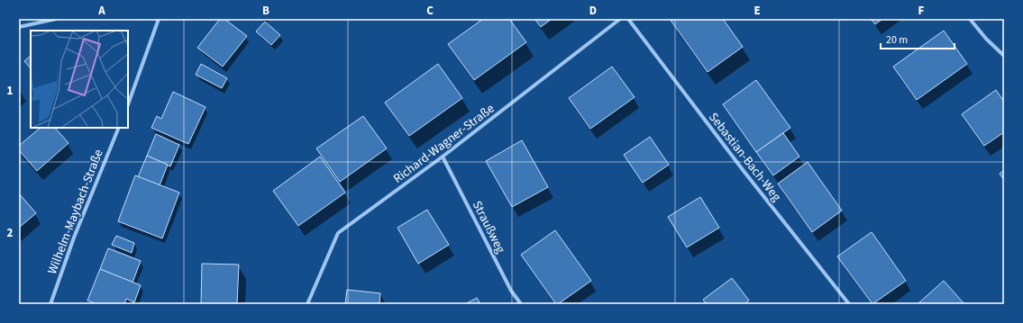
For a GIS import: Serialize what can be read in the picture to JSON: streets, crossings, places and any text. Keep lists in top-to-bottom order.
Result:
{
  "streets": {
    "street": [
      "Richard-Wagner-Straße",
      "Sebastian-Bach-Weg",
      "Wilhelm-Maybach-Straße",
      "Straußweg"
    ]
  },
  "crossings": [
    ["Richard-Wagner-Straße", "Straußweg"]
  ],
  "scale_bar": "20 m",
  "grid": {
    "columns": [
      "A",
      "B",
      "C",
      "D",
      "E",
      "F"
    ],
    "rows": ["1", "2"]
  }
}
